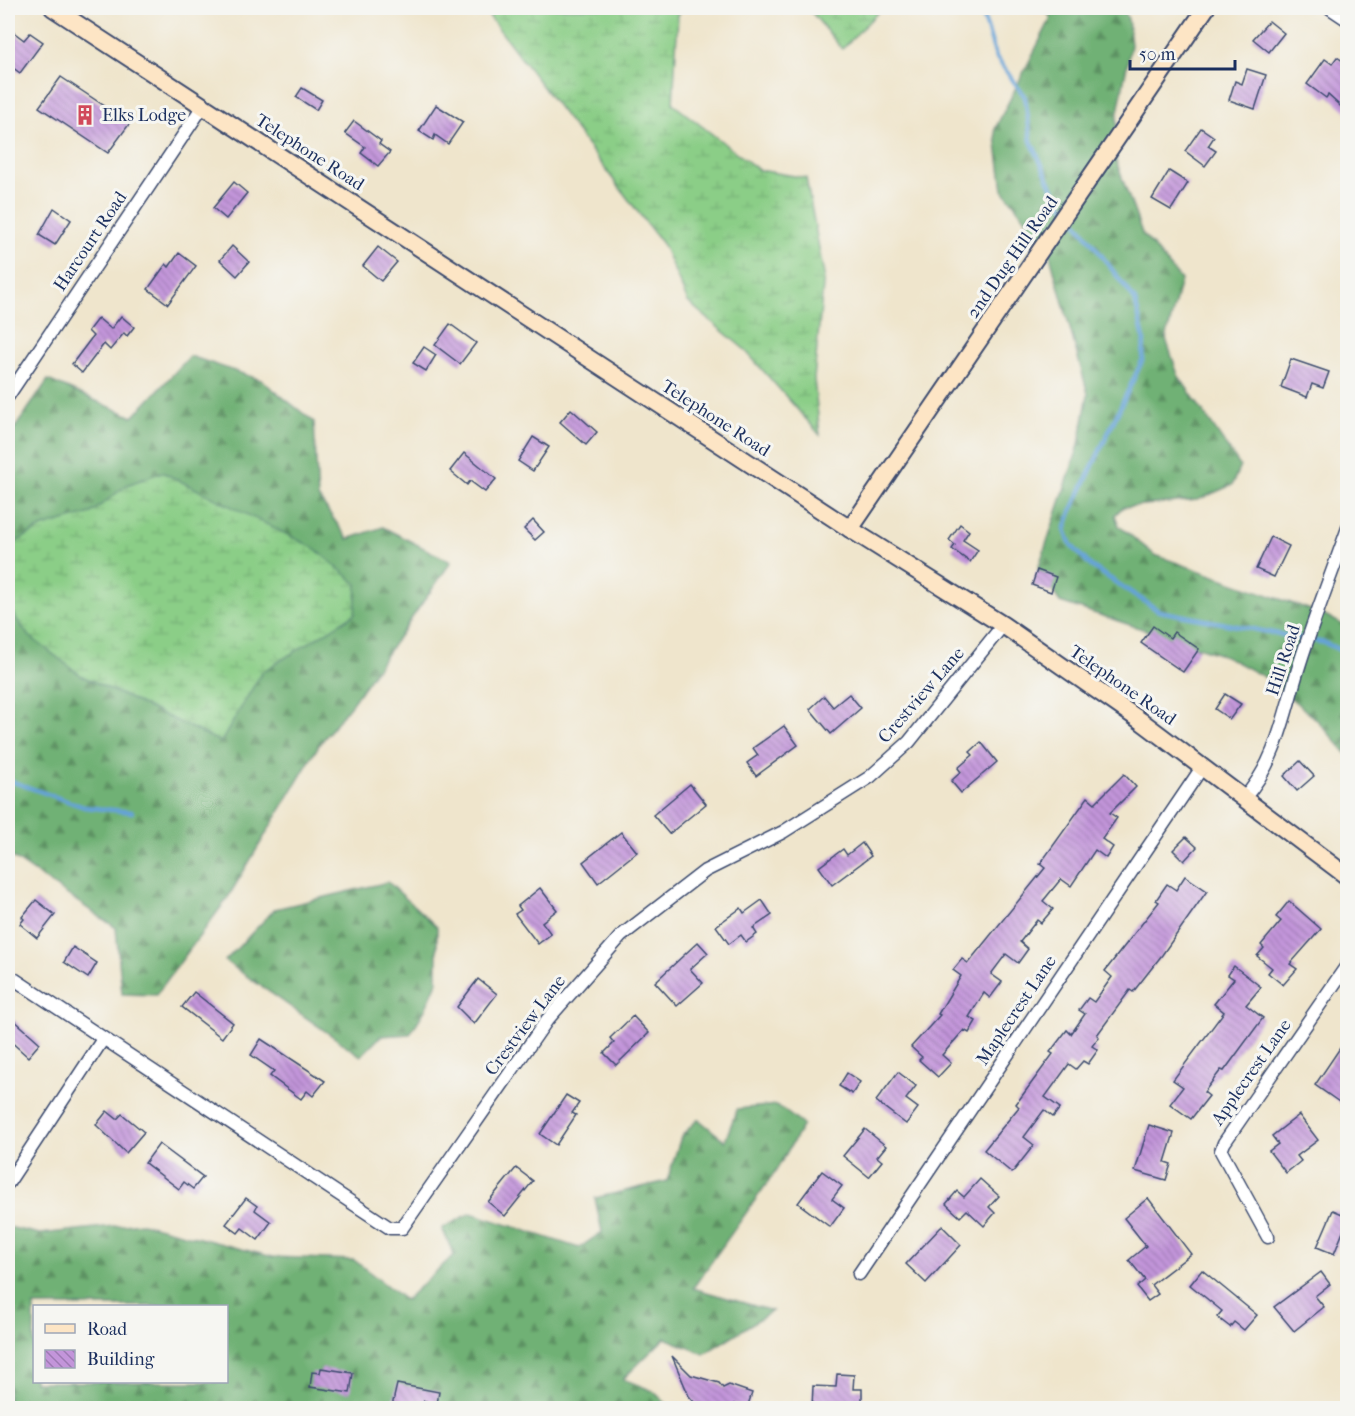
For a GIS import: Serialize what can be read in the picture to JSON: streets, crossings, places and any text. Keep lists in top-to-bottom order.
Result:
{
  "streets": {
    "street": [
      "Telephone Road",
      "Harcourt Road",
      "2nd Dug Hill Road",
      "Hill Road",
      "Crestview Lane",
      "Maplecrest Lane",
      "Applecrest Lane"
    ]
  },
  "crossings": [
    ["Telephone Road", "Harcourt Road"],
    ["Telephone Road", "2nd Dug Hill Road"],
    ["Telephone Road", "Hill Road"],
    ["Telephone Road", "Crestview Lane"],
    ["Telephone Road", "Maplecrest Lane"]
  ],
  "places": {
    "building": ["Elks Lodge"]
  },
  "legend": ["Road", "Building"],
  "scale_bar": "50 m"
}
